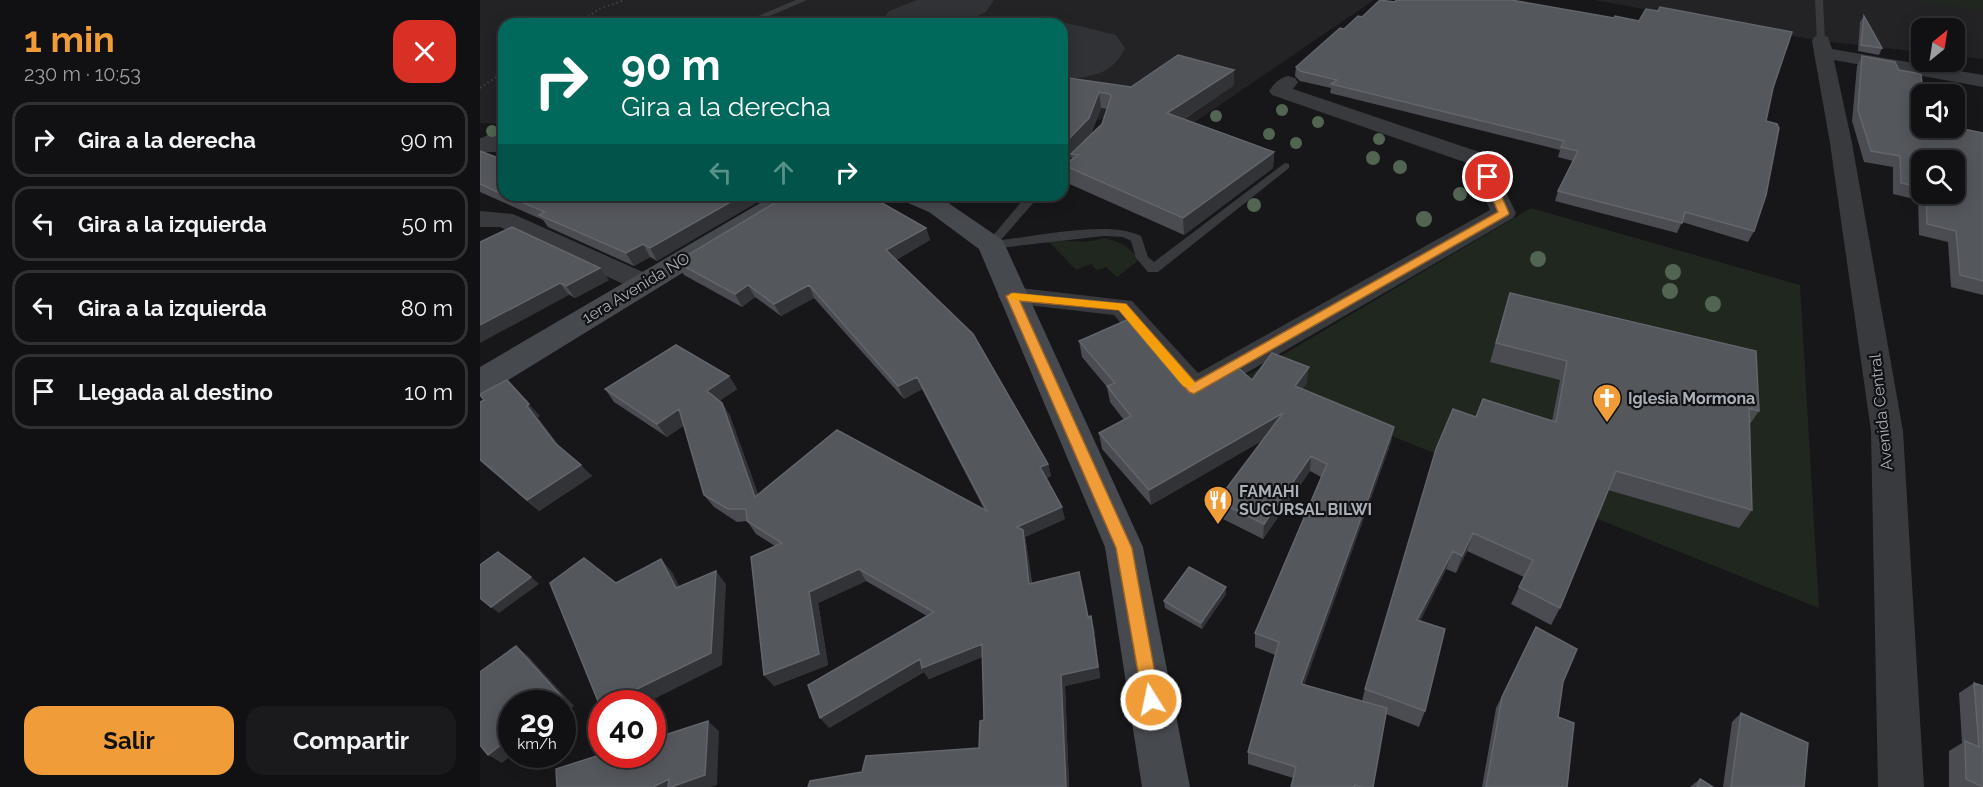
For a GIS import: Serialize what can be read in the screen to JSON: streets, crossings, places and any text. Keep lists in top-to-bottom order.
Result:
{
  "streets": {
    "street": ["1era Avenida NO", "Avenida Central"]
  },
  "places": {
    "church": ["Iglesia Mormona"],
    "restaurant": ["FAMAHI SUCURSAL BILWI"]
  },
  "north": "top right",
  "page": {
    "heading": ["1 min", "230 m · 10:53"],
    "turn": ["90 m", "Gira a la derecha"],
    "list": [
      {
        "name": "Gira a la derecha",
        "value": "90 m"
      },
      {
        "name": "Gira a la izquierda",
        "value": "50 m"
      },
      {
        "name": "Gira a la izquierda",
        "value": "80 m"
      },
      {
        "name": "Llegada al destino",
        "value": "10 m"
      }
    ],
    "speed": "29 km/h",
    "limit": "40",
    "buttons": ["Salir", "Compartir"]
  }
}
